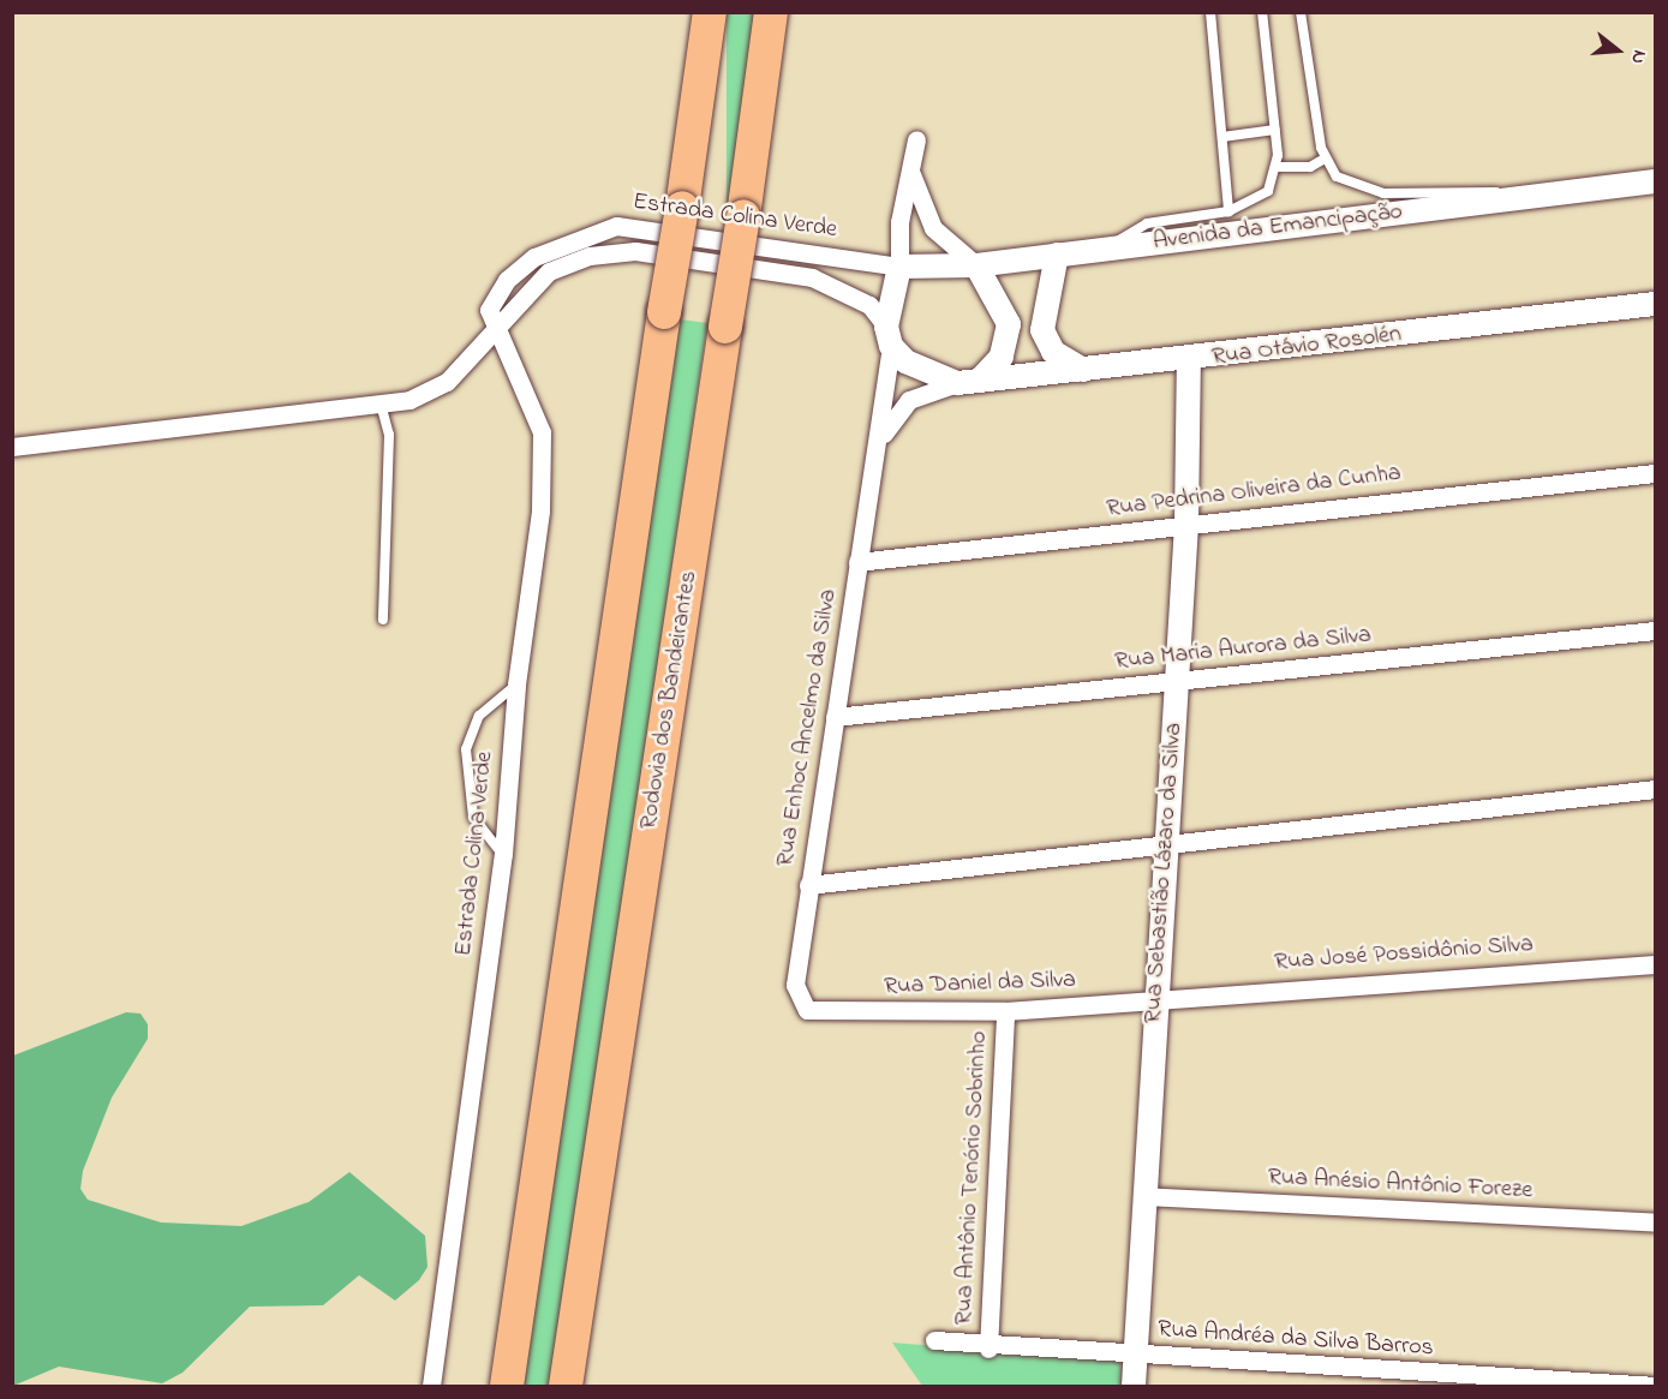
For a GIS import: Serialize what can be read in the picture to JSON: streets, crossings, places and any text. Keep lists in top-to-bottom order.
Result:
{
  "streets": {
    "highway": ["Rodovia dos Bandeirantes"],
    "street": [
      "Estrada Colina Verde",
      "Avenida da Emancipação",
      "Rua Otávio Rosolén",
      "Rua Pedrina Oliveira da Cunha",
      "Rua Maria Aurora da Silva",
      "Rua Enhoc Ancelmo da Silva",
      "Rua Sebastião Lázaro da Silva",
      "Rua José Possidônio Silva",
      "Rua Daniel da Silva",
      "Rua Antônio Tenório Sobrinho",
      "Rua Anésio Antônio Foreze",
      "Rua Andréa da Silva Barros"
    ]
  },
  "crossings": [
    ["Estrada Colina Verde", "Avenida da Emancipação"],
    ["Estrada Colina Verde", "Rua Otávio Rosolén"],
    ["Estrada Colina Verde", "Rua Enhoc Ancelmo da Silva"],
    ["Avenida da Emancipação", "Rua Otávio Rosolén"],
    ["Avenida da Emancipação", "Rua Enhoc Ancelmo da Silva"],
    ["Rua Otávio Rosolén", "Rua Enhoc Ancelmo da Silva"],
    ["Rua Otávio Rosolén", "Rua Sebastião Lázaro da Silva"],
    ["Rua Pedrina Oliveira da Cunha", "Rua Enhoc Ancelmo da Silva"],
    ["Rua Pedrina Oliveira da Cunha", "Rua Sebastião Lázaro da Silva"],
    ["Rua Maria Aurora da Silva", "Rua Enhoc Ancelmo da Silva"],
    ["Rua Maria Aurora da Silva", "Rua Sebastião Lázaro da Silva"],
    ["Rua Enhoc Ancelmo da Silva", "Rua Daniel da Silva"],
    ["Rua Sebastião Lázaro da Silva", "Rua José Possidônio Silva"],
    ["Rua Sebastião Lázaro da Silva", "Rua Daniel da Silva"],
    ["Rua Sebastião Lázaro da Silva", "Rua Anésio Antônio Foreze"],
    ["Rua Sebastião Lázaro da Silva", "Rua Andréa da Silva Barros"],
    ["Rua José Possidônio Silva", "Rua Daniel da Silva"],
    ["Rua Daniel da Silva", "Rua Antônio Tenório Sobrinho"],
    ["Rua Antônio Tenório Sobrinho", "Rua Andréa da Silva Barros"]
  ],
  "north": "right"
}
